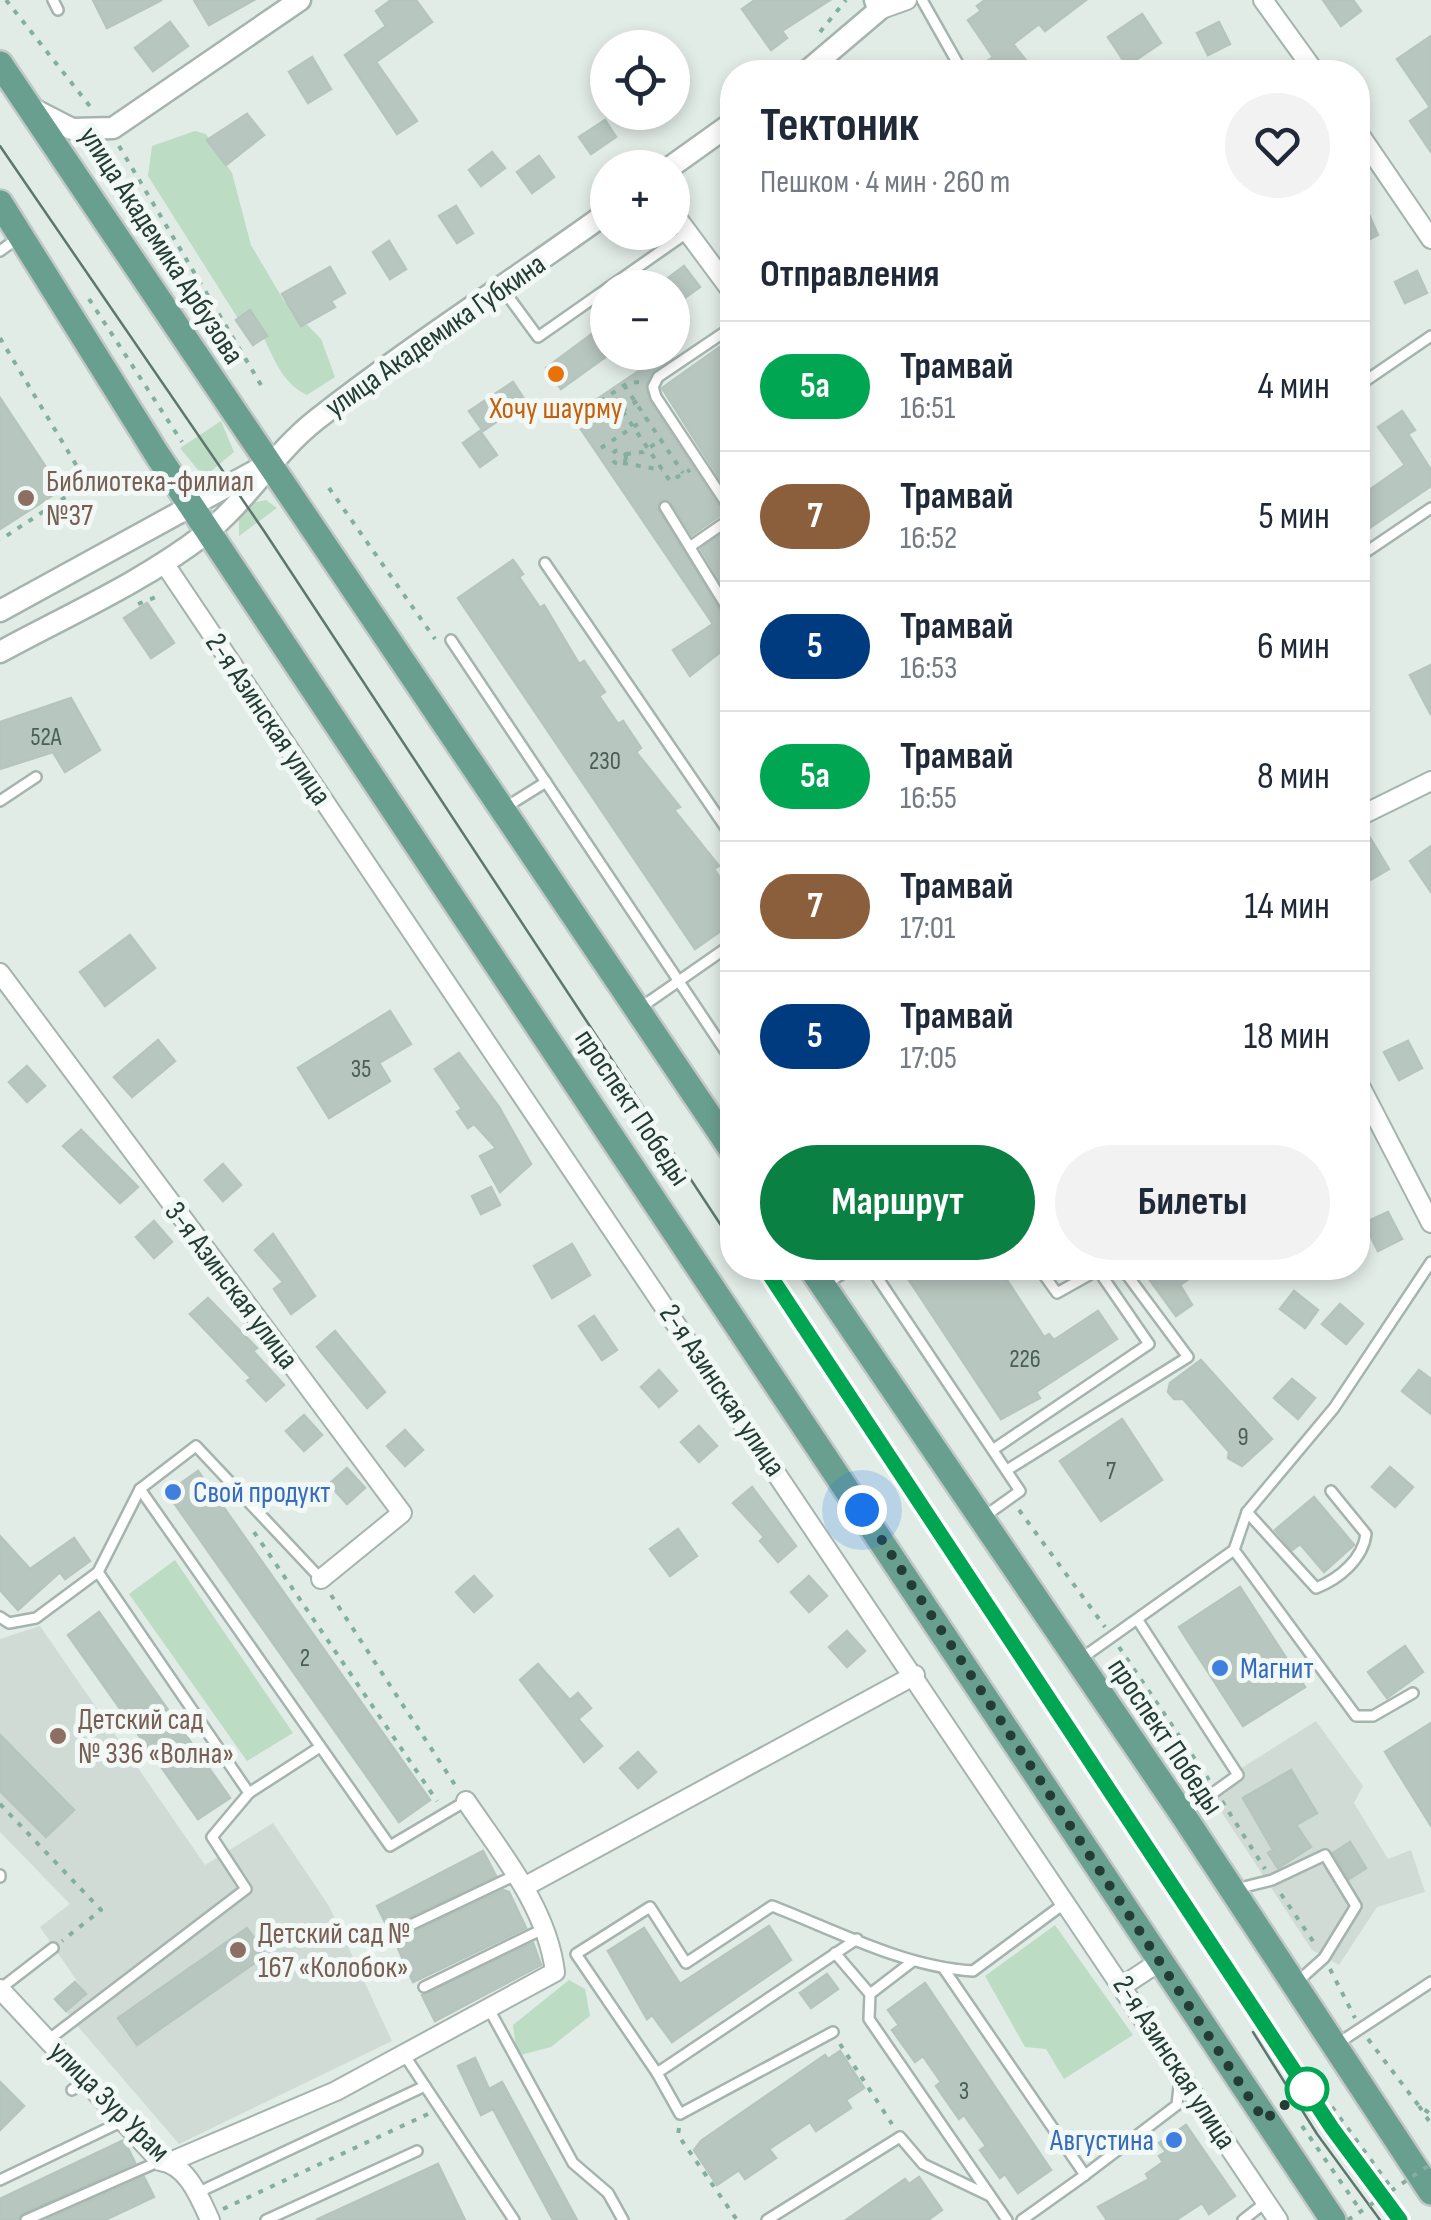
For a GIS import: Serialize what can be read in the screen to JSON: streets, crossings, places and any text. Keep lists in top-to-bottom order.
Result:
{
  "streets": {
    "main road": ["улица Академика Арбузова", "проспект Победы"],
    "street": [
      "улица Академика Губкина",
      "2-я Азинская улица",
      "3-я Азинская улица",
      "улица Зур Урам"
    ]
  },
  "crossings": [
    ["улица Академика Арбузова", "улица Академика Губкина"],
    ["улица Академика Арбузова", "проспект Победы"],
    ["улица Академика Губкина", "2-я Азинская улица"],
    ["улица Академика Губкина", "проспект Победы"]
  ],
  "places": [
    "Хочу шаурму",
    "Библиотека-филиал №37",
    "Свой продукт",
    "Магнит",
    "Детский сад № 336 «Волна»",
    "Детский сад № 167 «Колобок»",
    "Августина"
  ],
  "lines": ["tram line 5а"],
  "house_numbers": [
    "52А",
    "230",
    "35",
    "226",
    "9",
    "7",
    "2",
    "3"
  ],
  "page": {
    "map_buttons": ["+", "−"],
    "heading": [
      ["Тектоник", "Пешком · 4 мин · 260 m"],
      "Отправления"
    ],
    "list": [
      {
        "mark": "5а",
        "name": "Трамвай",
        "note": "16:51",
        "value": "4 мин"
      },
      {
        "mark": "7",
        "name": "Трамвай",
        "note": "16:52",
        "value": "5 мин"
      },
      {
        "mark": "5",
        "name": "Трамвай",
        "note": "16:53",
        "value": "6 мин"
      },
      {
        "mark": "5а",
        "name": "Трамвай",
        "note": "16:55",
        "value": "8 мин"
      },
      {
        "mark": "7",
        "name": "Трамвай",
        "note": "17:01",
        "value": "14 мин"
      },
      {
        "mark": "5",
        "name": "Трамвай",
        "note": "17:05",
        "value": "18 мин"
      }
    ],
    "buttons": ["Маршрут", "Билеты"]
  }
}
